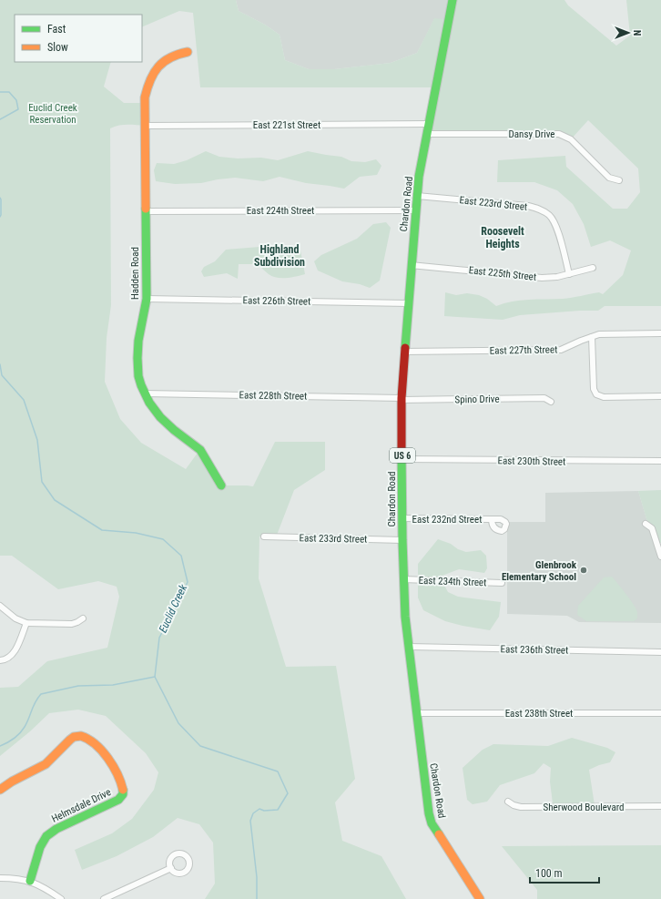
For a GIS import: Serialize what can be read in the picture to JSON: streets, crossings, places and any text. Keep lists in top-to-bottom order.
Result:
{
  "streets": {
    "main road": [
      "Chardon Road",
      "Hadden Road",
      "US 6",
      "Helmsdale Drive"
    ],
    "street": [
      "East 221st Street",
      "Dansy Drive",
      "East 223rd Street",
      "East 224th Street",
      "East 225th Street",
      "East 226th Street",
      "East 227th Street",
      "East 228th Street",
      "Spino Drive",
      "East 230th Street",
      "East 232nd Street",
      "East 233rd Street",
      "East 234th Street",
      "East 236th Street",
      "East 238th Street",
      "Sherwood Boulevard"
    ]
  },
  "crossings": [
    ["East 221st Street", "Chardon Road"],
    ["East 221st Street", "Hadden Road"],
    ["Dansy Drive", "Chardon Road"],
    ["East 223rd Street", "Chardon Road"],
    ["East 223rd Street", "East 225th Street"],
    ["Chardon Road", "East 224th Street"],
    ["Chardon Road", "East 225th Street"],
    ["Chardon Road", "East 226th Street"],
    ["Chardon Road", "East 227th Street"],
    ["Chardon Road", "East 228th Street"],
    ["Chardon Road", "Spino Drive"],
    ["Chardon Road", "East 230th Street"],
    ["Chardon Road", "East 232nd Street"],
    ["Chardon Road", "East 233rd Street"],
    ["Chardon Road", "East 234th Street"],
    ["Chardon Road", "East 236th Street"],
    ["Chardon Road", "East 238th Street"],
    ["East 224th Street", "Hadden Road"],
    ["Hadden Road", "East 226th Street"],
    ["Hadden Road", "East 228th Street"],
    ["East 228th Street", "Spino Drive"]
  ],
  "districts": ["Roosevelt Heights", "Highland Subdivision"],
  "water": ["Euclid Creek"],
  "parks": ["Euclid Creek Reservation"],
  "places": ["Glenbrook Elementary School"],
  "legend": ["Fast", "Slow"],
  "scale_bar": "100 m",
  "north": "right"
}
